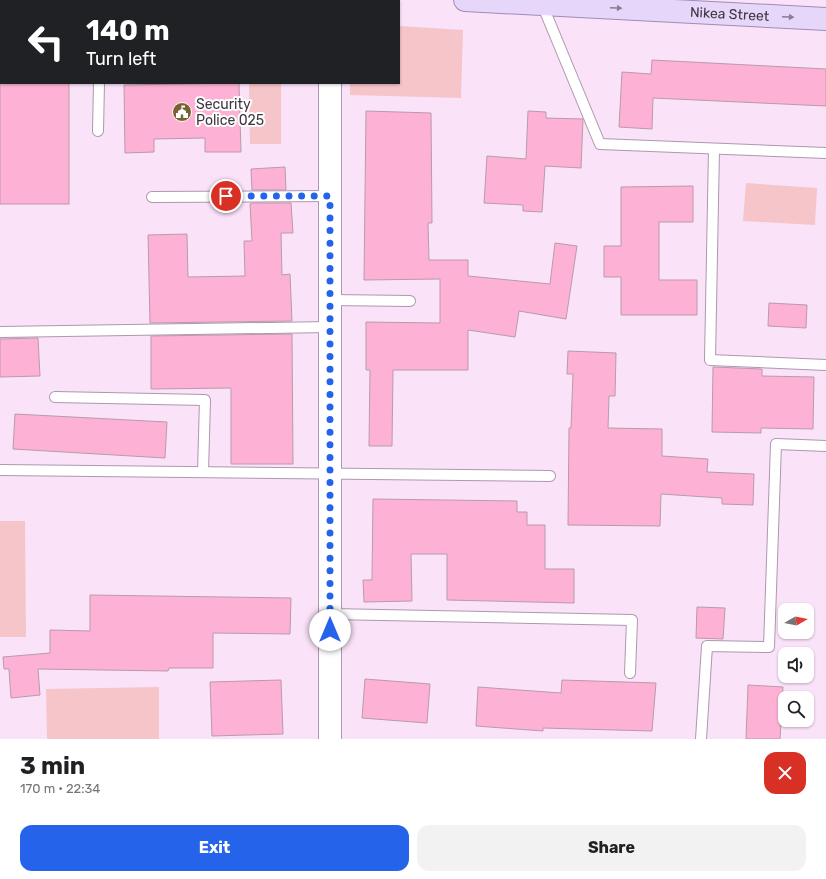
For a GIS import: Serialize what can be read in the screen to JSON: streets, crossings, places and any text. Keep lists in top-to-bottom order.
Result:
{
  "streets": {
    "main road": ["Nikea Street"]
  },
  "one_way": ["Nikea Street"],
  "places": {
    "public building": ["Security Police 025"]
  },
  "north": "right",
  "page": {
    "turn": ["140 m", "Turn left"],
    "heading": ["3 min", "170 m · 22:34"],
    "buttons": ["Exit", "Share"]
  }
}
